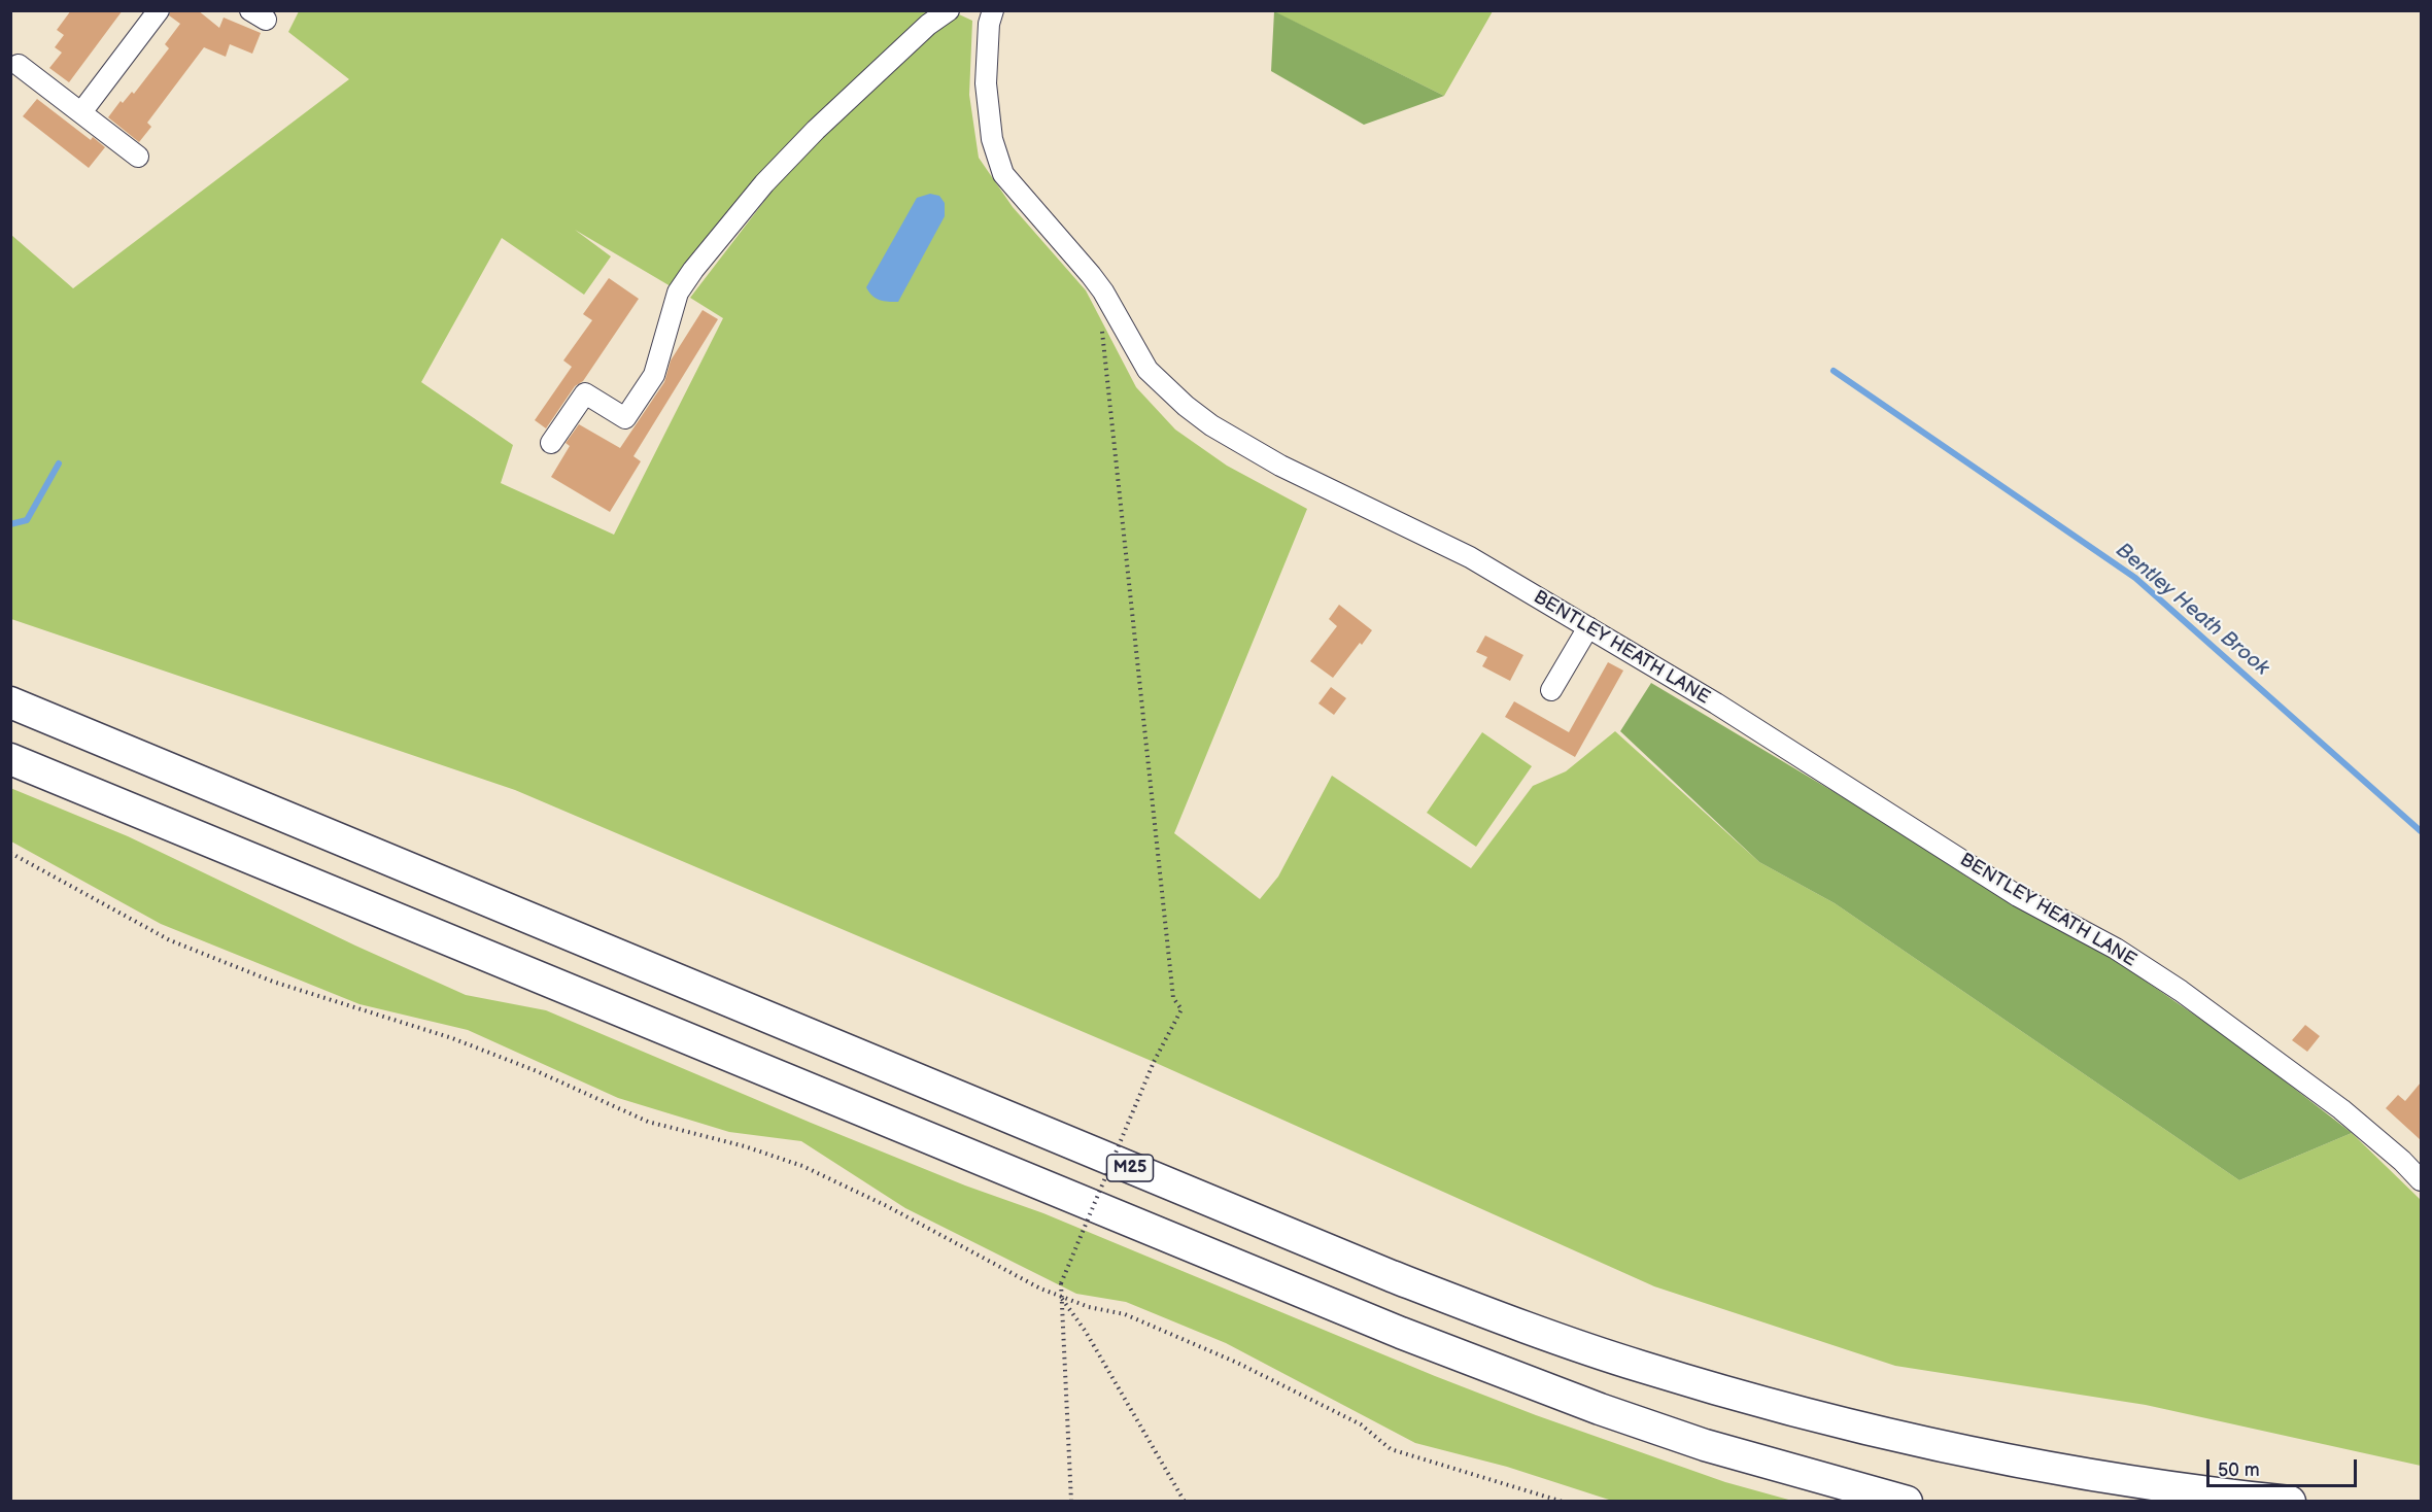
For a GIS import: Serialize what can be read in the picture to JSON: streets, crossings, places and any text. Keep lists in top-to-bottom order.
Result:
{
  "streets": {
    "highway": ["M25"],
    "street": ["BENTLEY HEATH LANE"]
  },
  "water": ["Bentley Heath Brook"],
  "scale_bar": "50 m"
}
